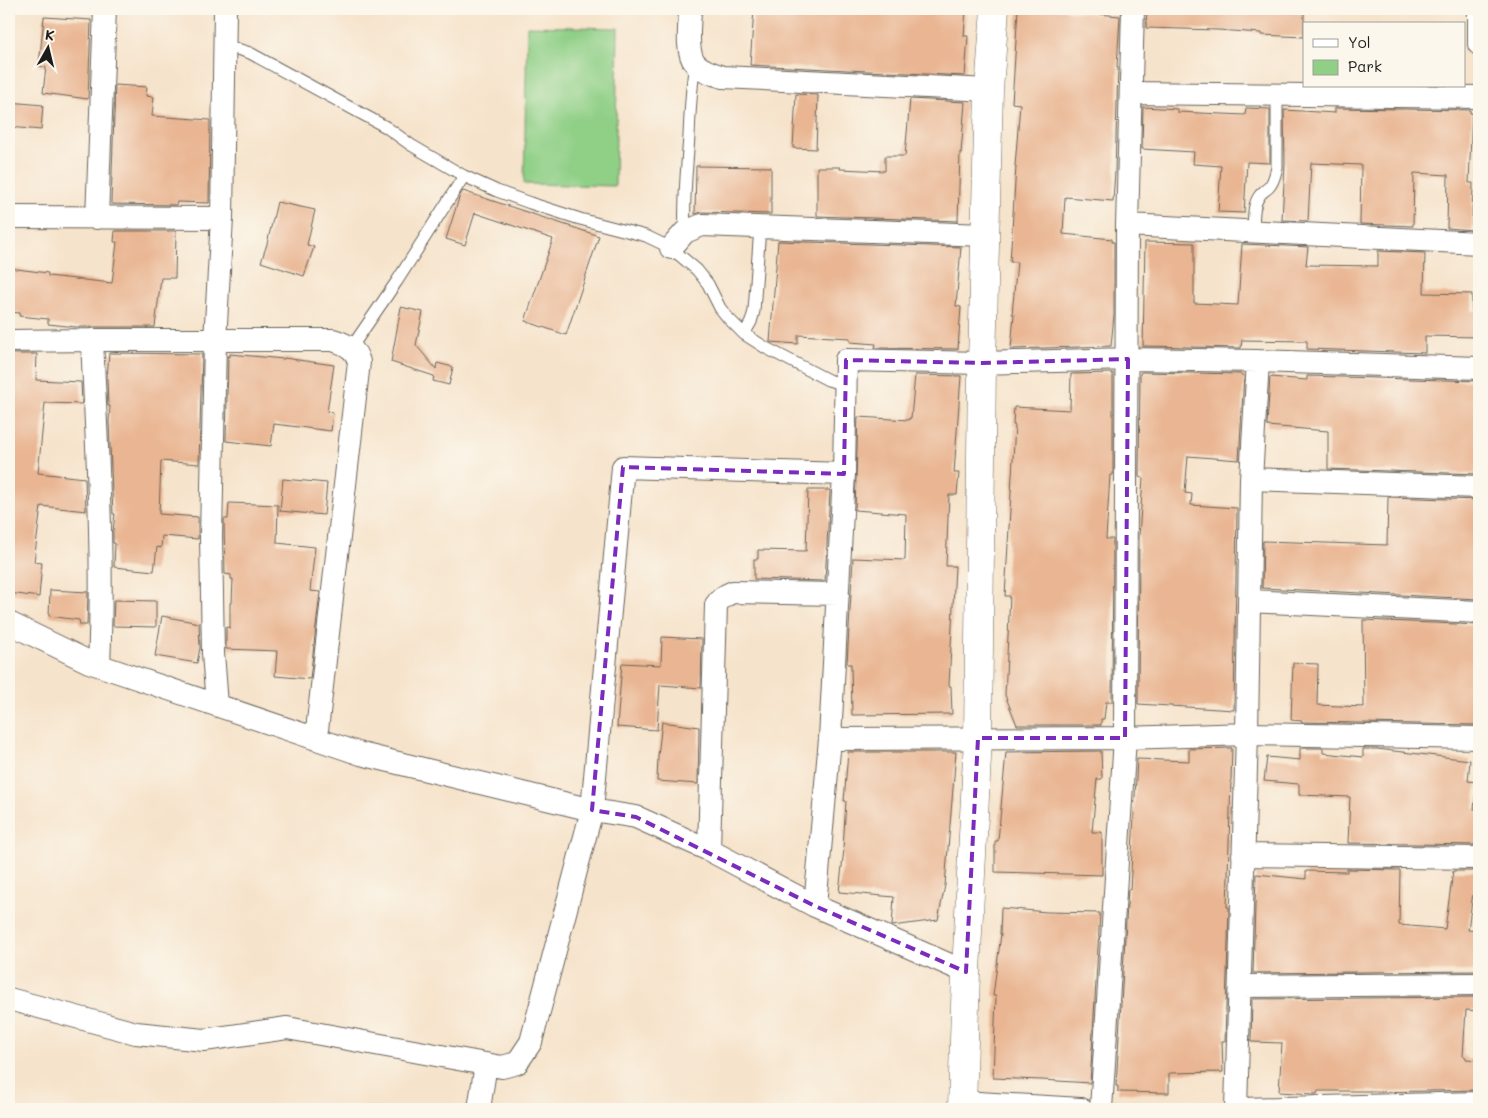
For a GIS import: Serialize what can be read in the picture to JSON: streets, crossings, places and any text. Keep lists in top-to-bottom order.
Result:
{
  "legend": ["Yol", "Park"],
  "north": "top"
}
